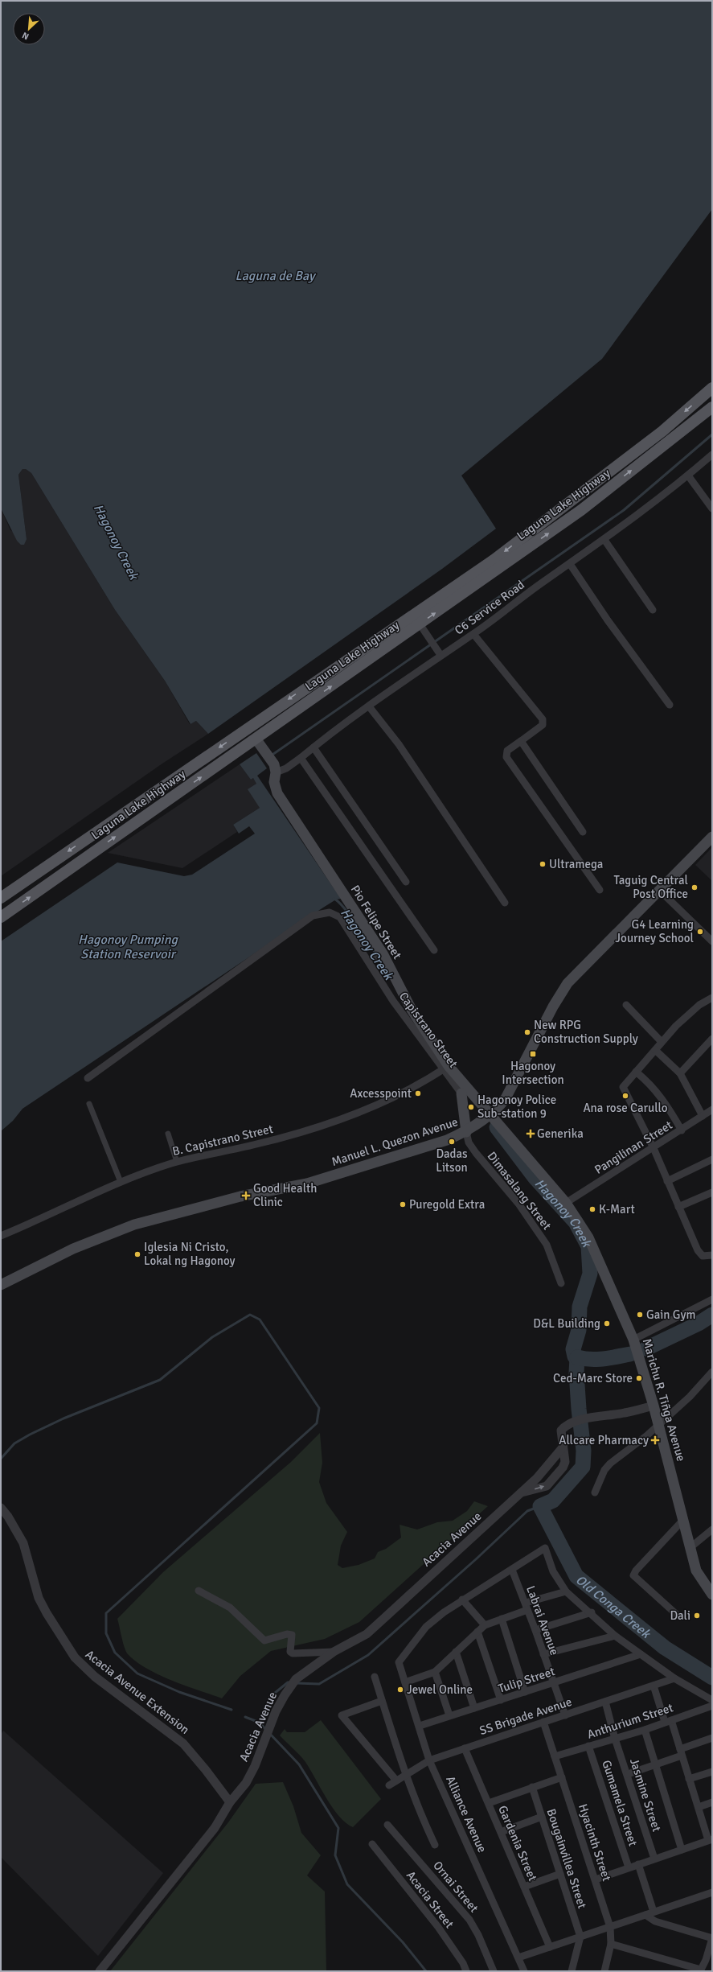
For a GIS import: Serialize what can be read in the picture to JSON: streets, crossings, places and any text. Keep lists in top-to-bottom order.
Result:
{
  "streets": {
    "main road": [
      "Laguna Lake Highway",
      "Pio Felipe Street",
      "Manuel L. Quezon Avenue",
      "Marichu R. Tiñga Avenue"
    ],
    "street": [
      "C6 Service Road",
      "Capistrano Street",
      "B. Capistrano Street",
      "Pangilinan Street",
      "Dimasalang Street",
      "Acacia Avenue",
      "Labrai Avenue",
      "Tulip Street",
      "Acacia Avenue Extension",
      "SS Brigade Avenue",
      "Anthurium Street",
      "Jasmine Street",
      "Gumamela Street",
      "Alliance Avenue",
      "Hyacinth Street",
      "Gardenia Street",
      "Bougainvillea Street",
      "Ornai Street",
      "Acacia Street"
    ]
  },
  "crossings": [
    ["C6 Service Road", "Pio Felipe Street"],
    ["Pio Felipe Street", "Capistrano Street"],
    ["Pio Felipe Street", "B. Capistrano Street"],
    ["Pio Felipe Street", "Manuel L. Quezon Avenue"],
    ["Pio Felipe Street", "Marichu R. Tiñga Avenue"],
    ["Capistrano Street", "B. Capistrano Street"],
    ["Manuel L. Quezon Avenue", "Dimasalang Street"],
    ["Manuel L. Quezon Avenue", "Marichu R. Tiñga Avenue"],
    ["Pangilinan Street", "Marichu R. Tiñga Avenue"],
    ["Marichu R. Tiñga Avenue", "Acacia Avenue"],
    ["Acacia Avenue", "Acacia Avenue Extension"],
    ["Labrai Avenue", "Tulip Street"],
    ["Labrai Avenue", "SS Brigade Avenue"],
    ["Tulip Street", "Alliance Avenue"],
    ["SS Brigade Avenue", "Jasmine Street"],
    ["SS Brigade Avenue", "Alliance Avenue"],
    ["SS Brigade Avenue", "Hyacinth Street"],
    ["SS Brigade Avenue", "Gardenia Street"],
    ["Anthurium Street", "Jasmine Street"],
    ["Anthurium Street", "Gumamela Street"],
    ["Anthurium Street", "Hyacinth Street"]
  ],
  "water": [
    "Laguna de Bay",
    "Hagonoy Creek",
    "Hagonoy Pumping Station Reservoir",
    "Old Conga Creek"
  ],
  "places": {
    "other": [
      "Ultramega",
      "Taguig Central Post Office",
      "G4 Learning Journey School",
      "New RPG Construction Supply",
      "Axcesspoint",
      "Ana rose Carullo",
      "Hagonoy Police Sub-station 9",
      "Dadas Litson",
      "Puregold Extra",
      "K-Mart",
      "Iglesia Ni Cristo, Lokal ng Hagonoy",
      "Gain Gym",
      "D&L Building",
      "Ced-Marc Store",
      "Dali",
      "Jewel Online"
    ],
    "transit": ["Hagonoy Intersection"],
    "health": ["Generika", "Good Health Clinic", "Allcare Pharmacy"]
  },
  "north": "bottom left"
}
